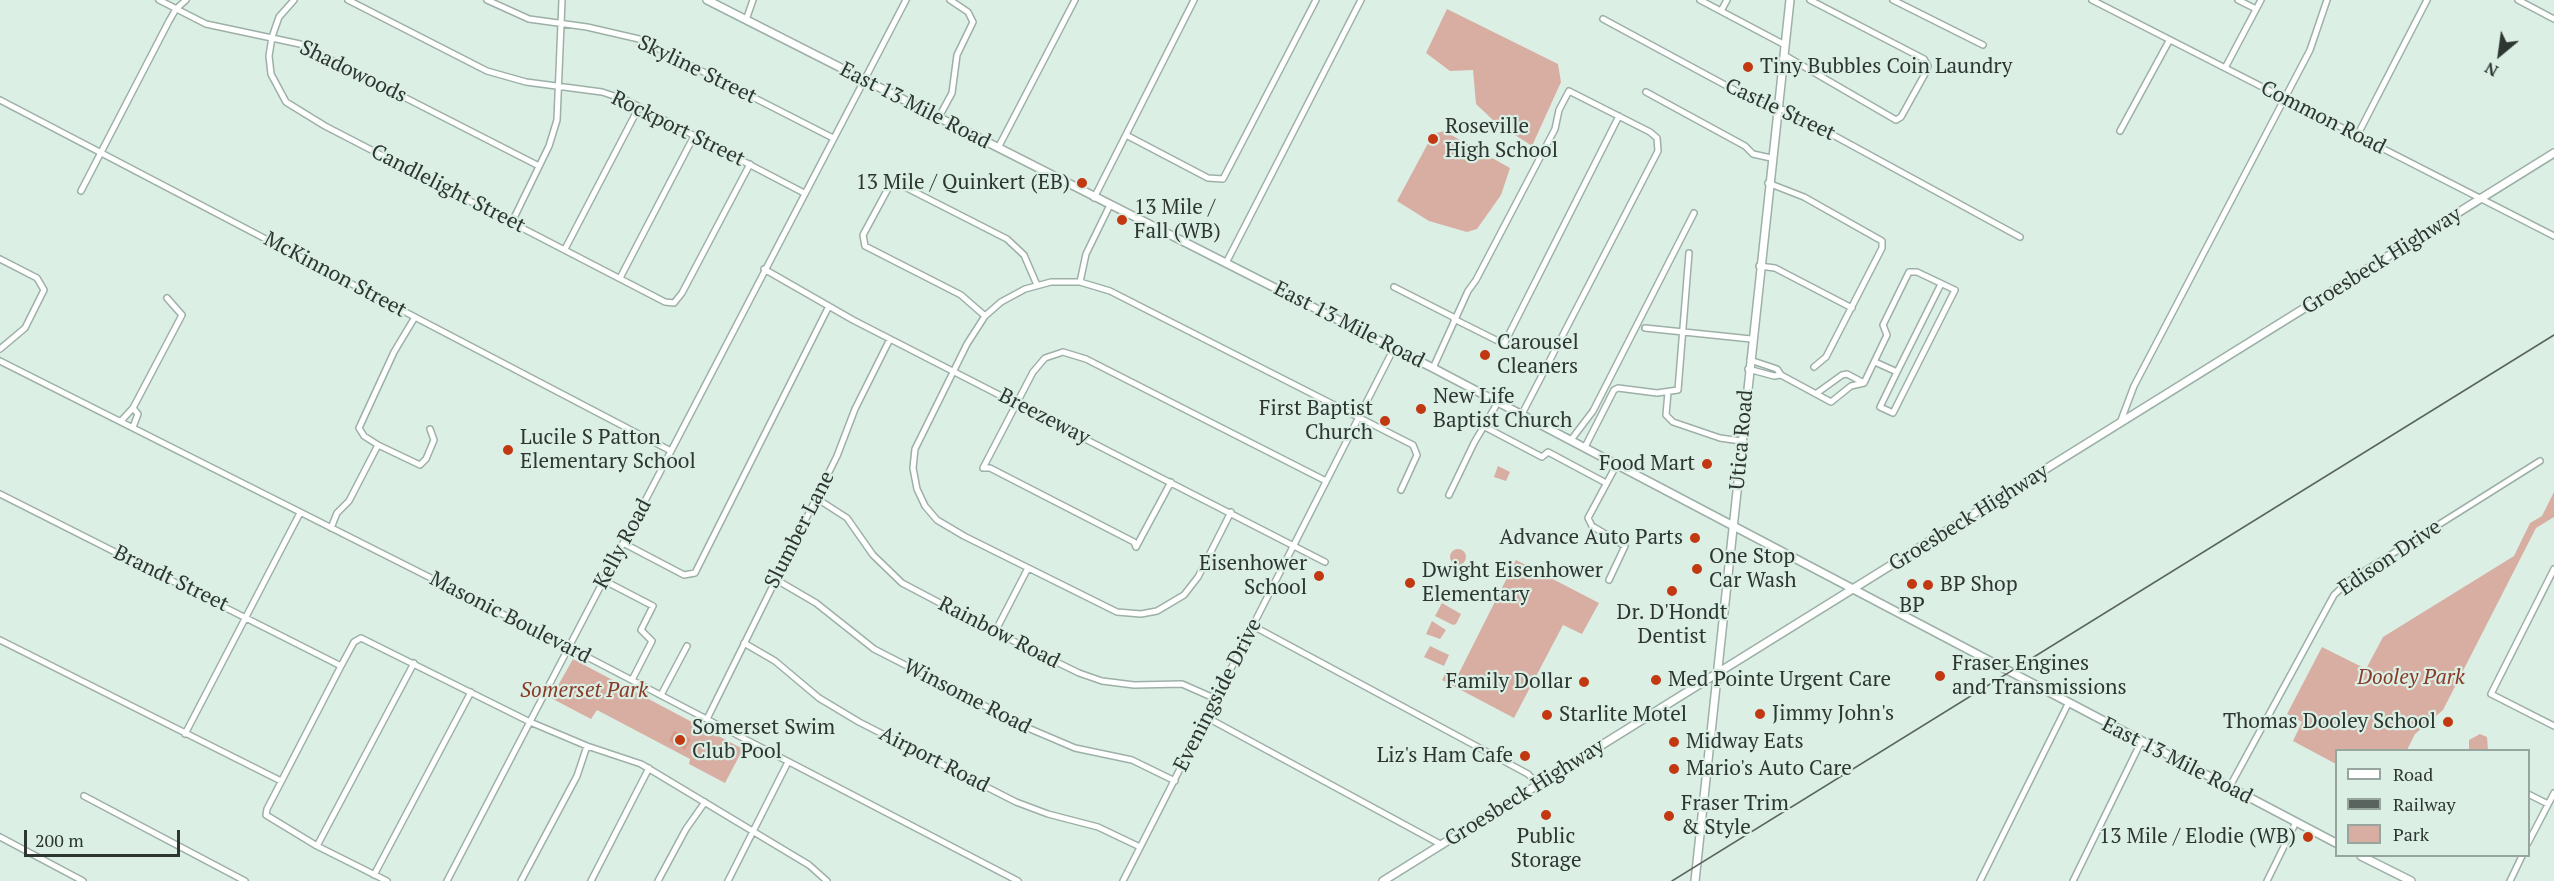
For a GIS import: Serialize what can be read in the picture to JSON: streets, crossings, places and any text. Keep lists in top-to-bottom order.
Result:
{
  "streets": {
    "main road": ["East 13 Mile Road", "Groesbeck Highway", "Utica Road"],
    "street": [
      "Skyline Street",
      "Shadowoods",
      "Castle Street",
      "Common Road",
      "Rockport Street",
      "Candlelight Street",
      "McKinnon Street",
      "Breezeway",
      "Slumber Lane",
      "Kelly Road",
      "Edison Drive",
      "Brandt Street",
      "Masonic Boulevard",
      "Rainbow Road",
      "Eveningside Drive",
      "Winsome Road",
      "Airport Road"
    ]
  },
  "crossings": [
    ["Skyline Street", "Kelly Road"],
    ["Shadowoods", "Candlelight Street"],
    ["East 13 Mile Road", "Groesbeck Highway"],
    ["East 13 Mile Road", "Utica Road"],
    ["East 13 Mile Road", "Kelly Road"],
    ["East 13 Mile Road", "Edison Drive"],
    ["East 13 Mile Road", "Eveningside Drive"],
    ["Castle Street", "Utica Road"],
    ["Common Road", "Groesbeck Highway"],
    ["Rockport Street", "Candlelight Street"],
    ["Rockport Street", "Kelly Road"],
    ["Groesbeck Highway", "Utica Road"],
    ["McKinnon Street", "Kelly Road"],
    ["Breezeway", "Slumber Lane"],
    ["Breezeway", "Kelly Road"],
    ["Breezeway", "Eveningside Drive"],
    ["Slumber Lane", "Masonic Boulevard"],
    ["Slumber Lane", "Rainbow Road"],
    ["Slumber Lane", "Winsome Road"],
    ["Slumber Lane", "Airport Road"],
    ["Kelly Road", "Masonic Boulevard"],
    ["Rainbow Road", "Eveningside Drive"],
    ["Eveningside Drive", "Winsome Road"],
    ["Eveningside Drive", "Airport Road"]
  ],
  "parks": ["Dooley Park", "Somerset Park"],
  "places": [
    "Tiny Bubbles Coin Laundry",
    "Roseville High School",
    "13 Mile / Quinkert (EB)",
    "13 Mile / Fall (WB)",
    "Carousel Cleaners",
    "New Life Baptist Church",
    "First Baptist Church",
    "Lucile S Patton Elementary School",
    "Food Mart",
    "Advance Auto Parts",
    "One Stop Car Wash",
    "Eisenhower School",
    "Dwight Eisenhower Elementary",
    "BP",
    "BP Shop",
    "Dr. D'Hondt Dentist",
    "Fraser Engines and Transmissions",
    "Med Pointe Urgent Care",
    "Family Dollar",
    "Jimmy John's",
    "Starlite Motel",
    "Thomas Dooley School",
    "Somerset Swim Club Pool",
    "Midway Eats",
    "Liz's Ham Cafe",
    "Mario's Auto Care",
    "Public Storage",
    "Fraser Trim & Style",
    "13 Mile / Elodie (WB)"
  ],
  "legend": ["Road", "Railway", "Park"],
  "scale_bar": "200 m",
  "north": "bottom left"
}
